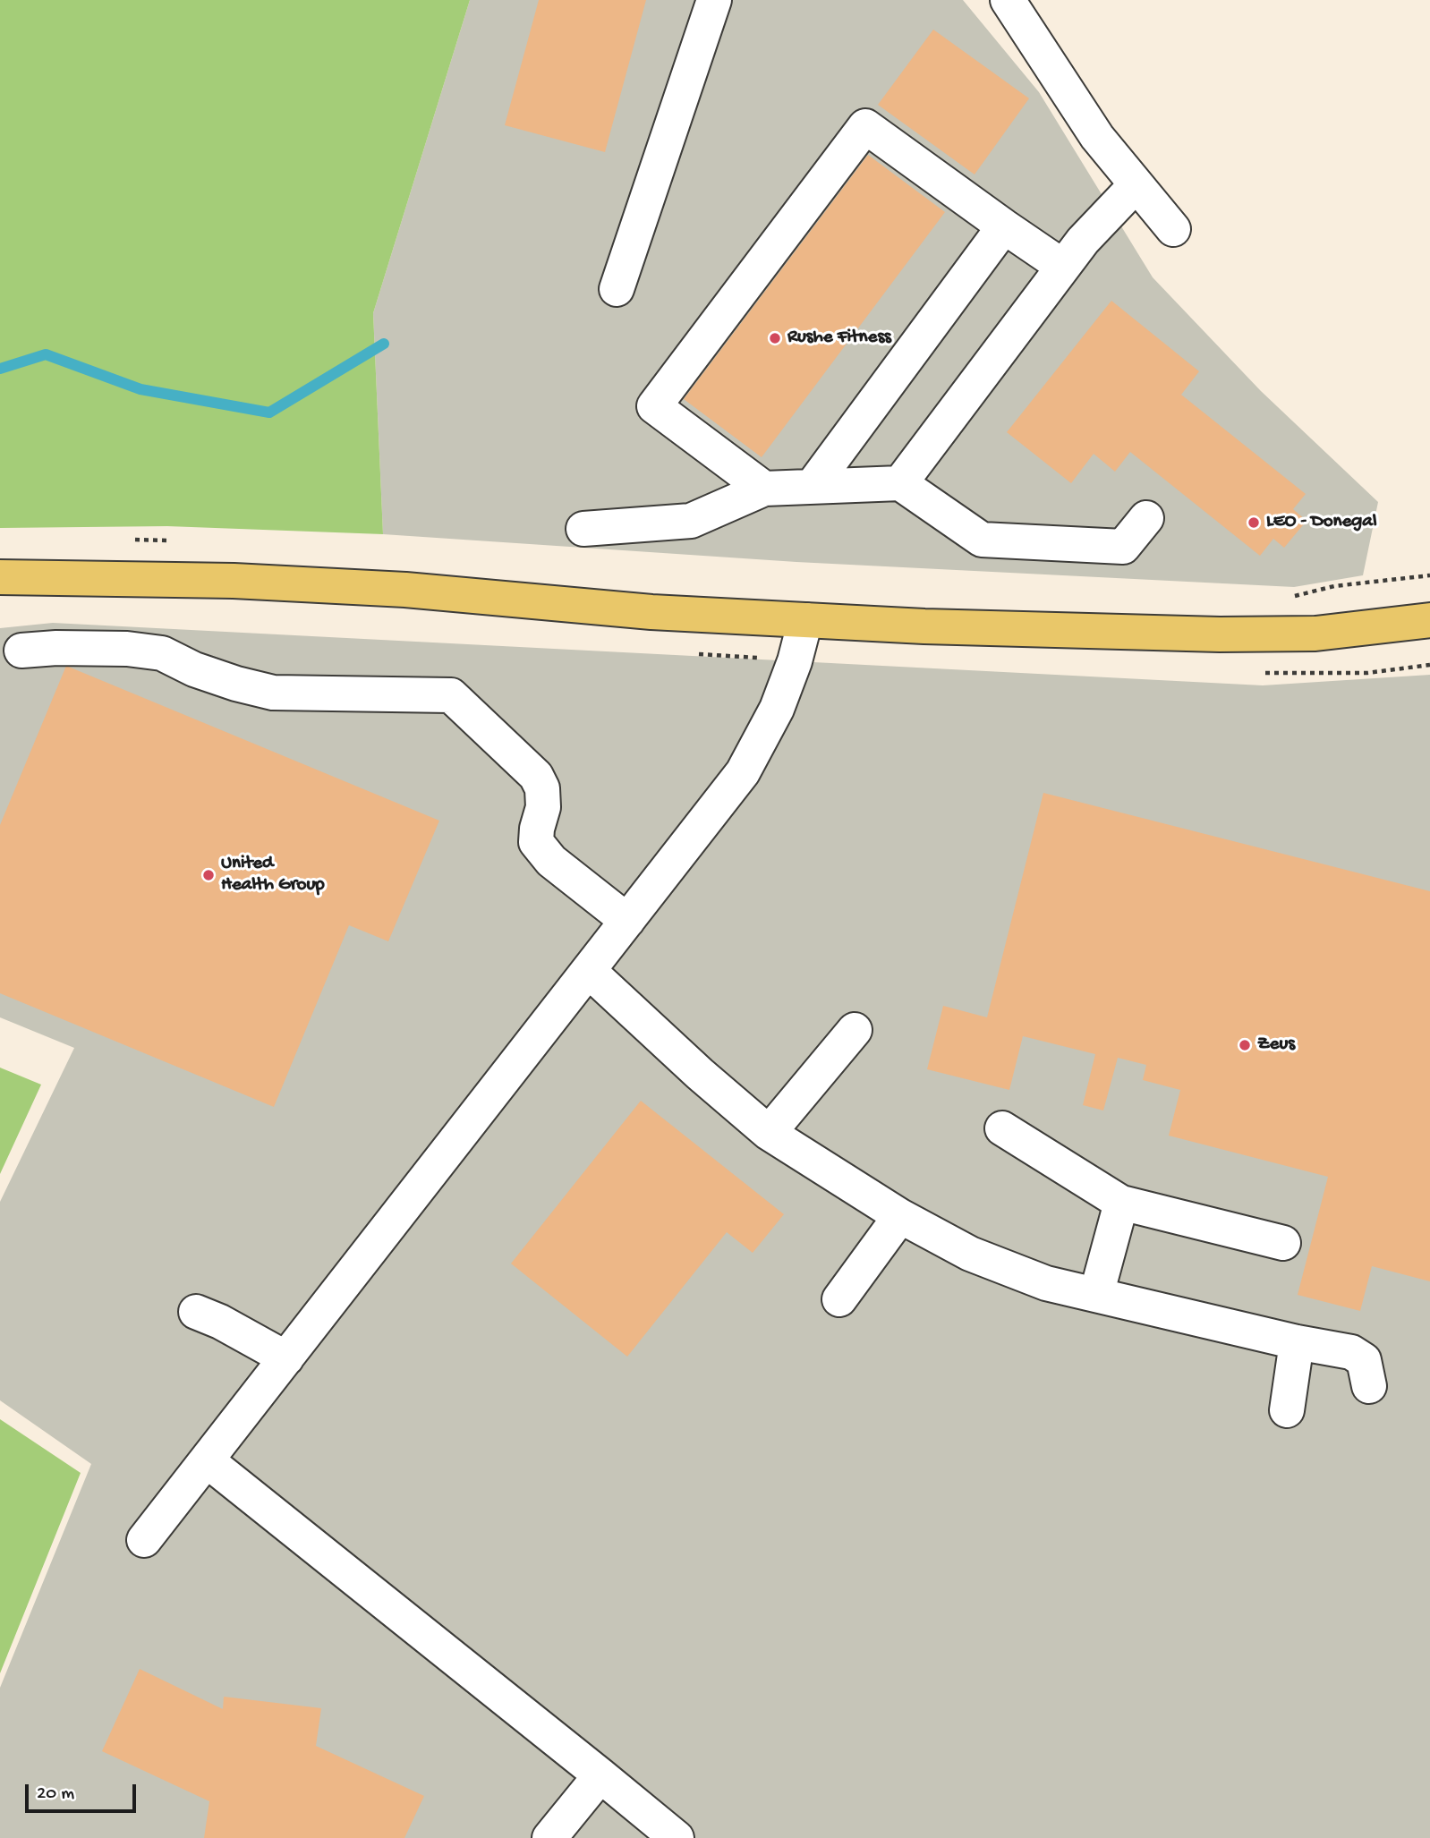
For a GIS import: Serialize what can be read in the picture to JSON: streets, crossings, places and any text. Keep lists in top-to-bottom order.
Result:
{
  "places": [
    "Rushe Fitness",
    "LEO - Donegal",
    "United Health Group",
    "Zeus"
  ],
  "scale_bar": "20 m"
}
